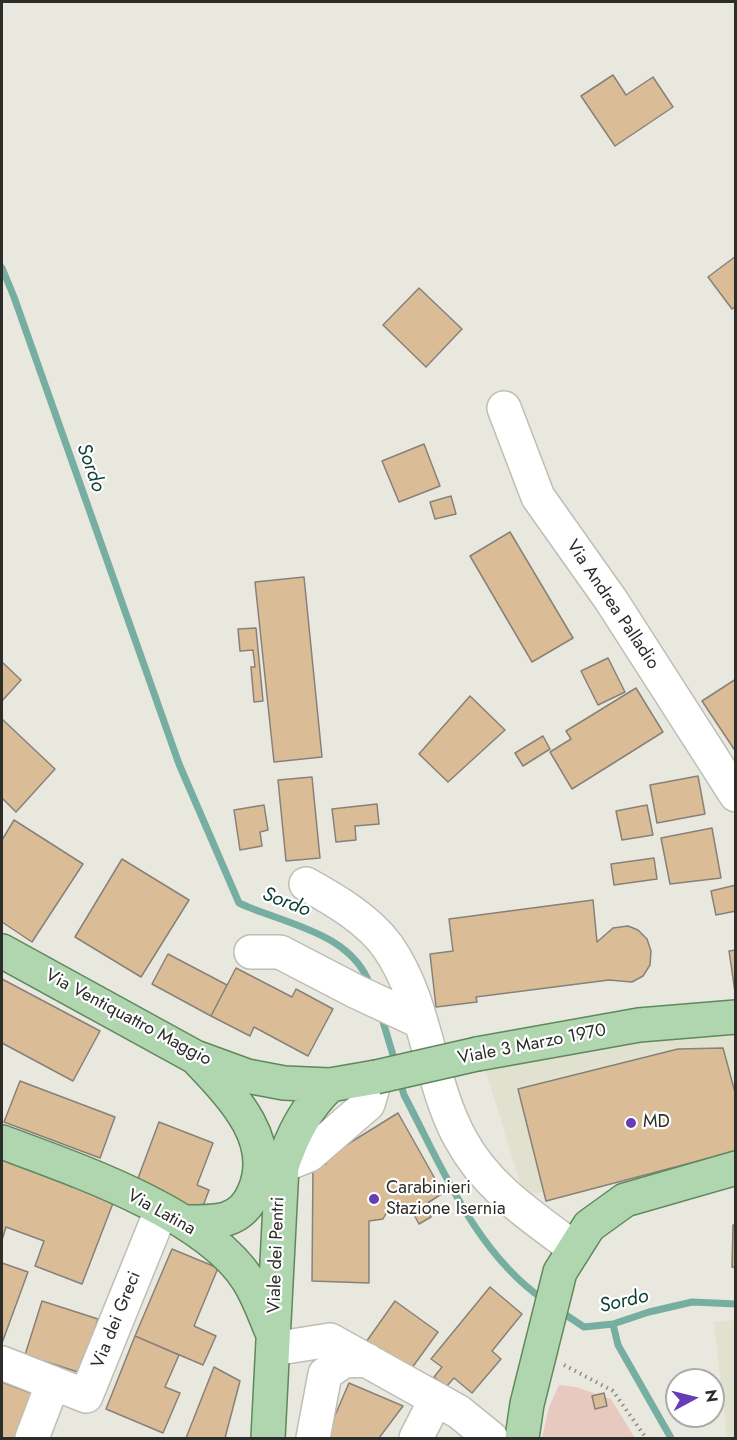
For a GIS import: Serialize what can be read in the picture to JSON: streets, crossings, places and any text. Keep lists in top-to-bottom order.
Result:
{
  "streets": {
    "main road": [
      "Via Ventiquattro Maggio",
      "Viale 3 Marzo 1970",
      "Via Latina",
      "Viale dei Pentri"
    ],
    "street": ["Via Andrea Palladio", "Via dei Greci"]
  },
  "crossings": [
    ["Via Ventiquattro Maggio", "Viale 3 Marzo 1970"],
    ["Via Ventiquattro Maggio", "Viale dei Pentri"],
    ["Viale 3 Marzo 1970", "Viale dei Pentri"],
    ["Via Latina", "Viale dei Pentri"],
    ["Via Latina", "Via dei Greci"]
  ],
  "water": ["Sordo"],
  "places": ["MD", "Carabinieri Stazione Isernia"],
  "north": "right"
}
